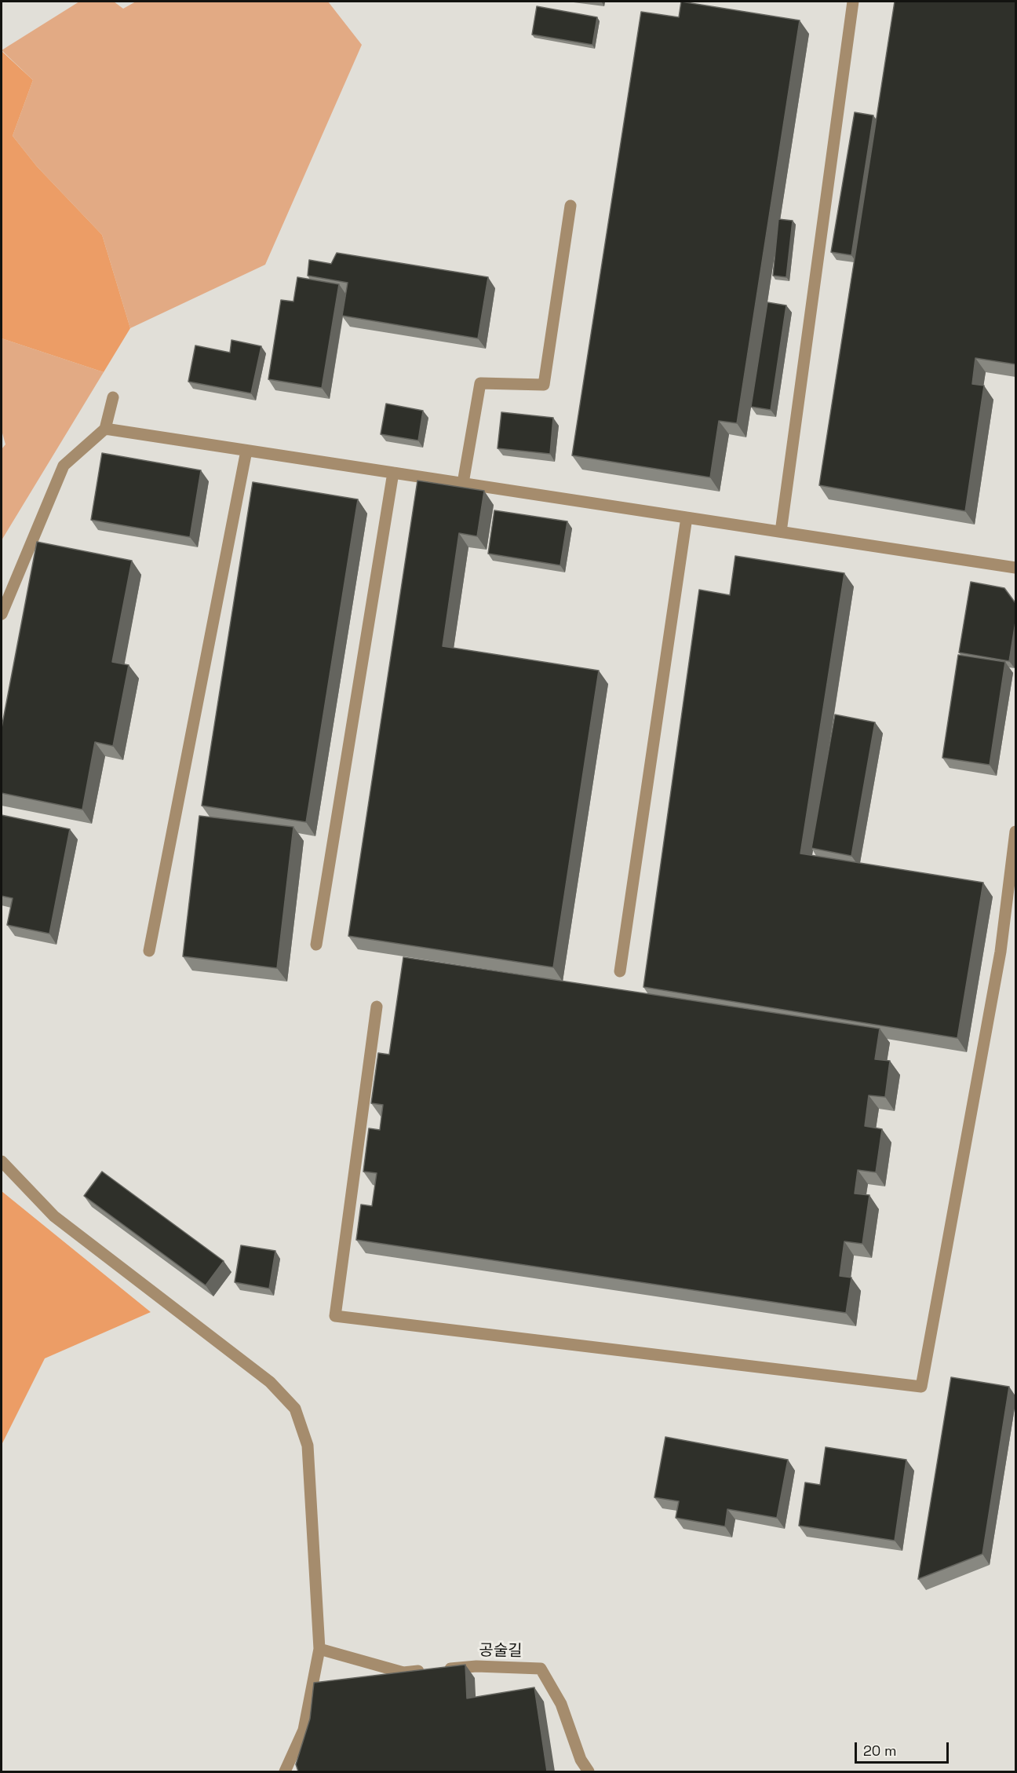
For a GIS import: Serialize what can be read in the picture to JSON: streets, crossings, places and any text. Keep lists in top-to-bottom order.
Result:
{
  "streets": {
    "street": ["공술길"]
  },
  "scale_bar": "20 m"
}
